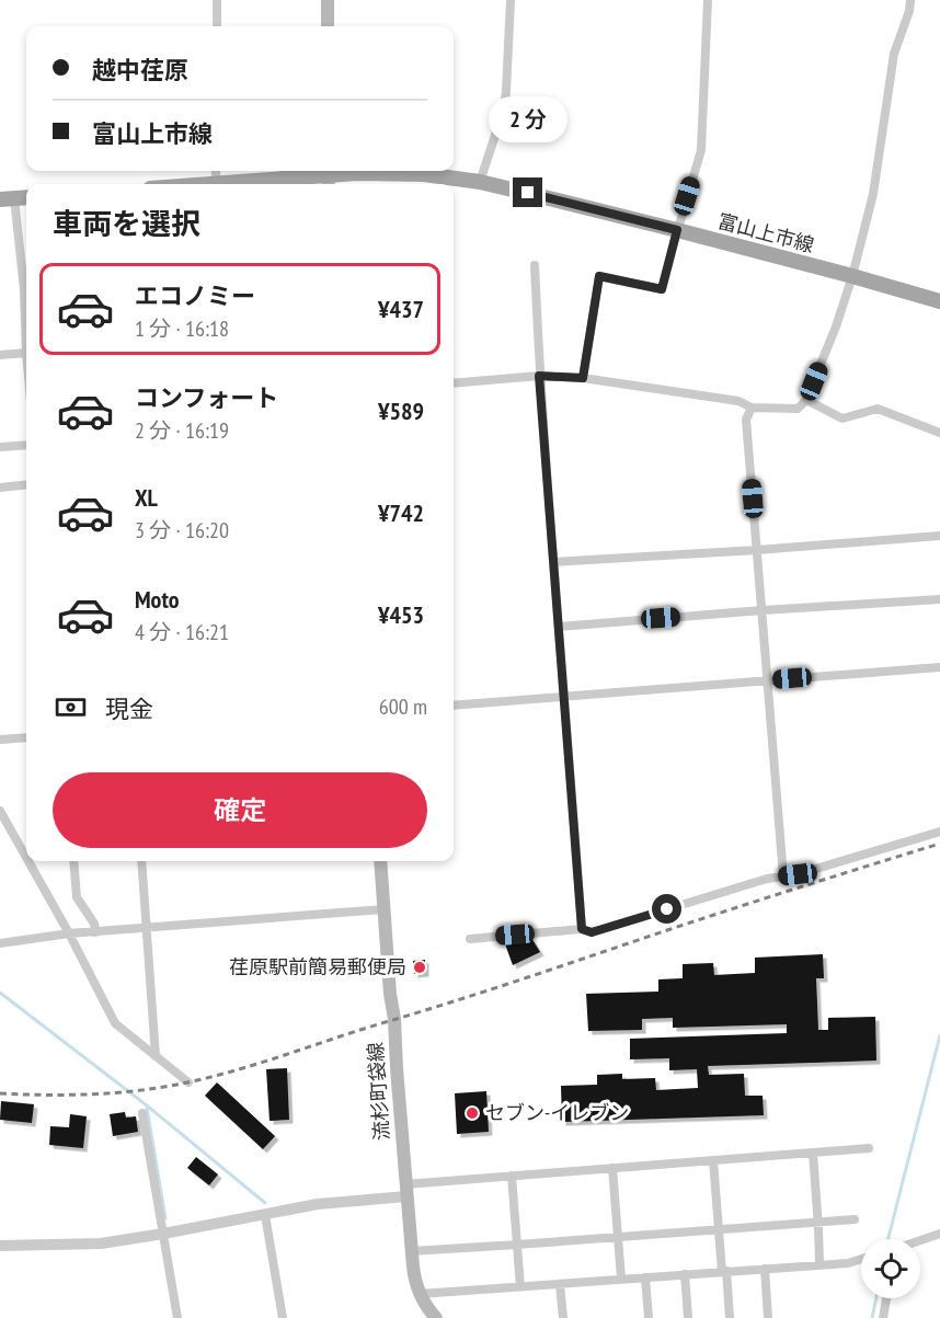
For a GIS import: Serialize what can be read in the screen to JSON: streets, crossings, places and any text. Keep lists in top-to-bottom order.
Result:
{
  "streets": {
    "main road": ["富山上市線", "流杉町袋線"]
  },
  "places": ["荏原駅前簡易郵便局", "セブン-イレブン"],
  "page": {
    "banner": ["越中荏原", "富山上市線"],
    "bubble": "2 分",
    "heading": "車両を選択",
    "list": [
      {
        "name": "エコノミー",
        "note": "1 分 · 16:18",
        "value": "¥437"
      },
      {
        "name": "コンフォート",
        "note": "2 分 · 16:19",
        "value": "¥589"
      },
      {
        "name": "XL",
        "note": "3 分 · 16:20",
        "value": "¥742"
      },
      {
        "name": "Moto",
        "note": "4 分 · 16:21",
        "value": "¥453"
      }
    ],
    "pay": ["現金", "600 m"],
    "buttons": "確定"
  }
}
